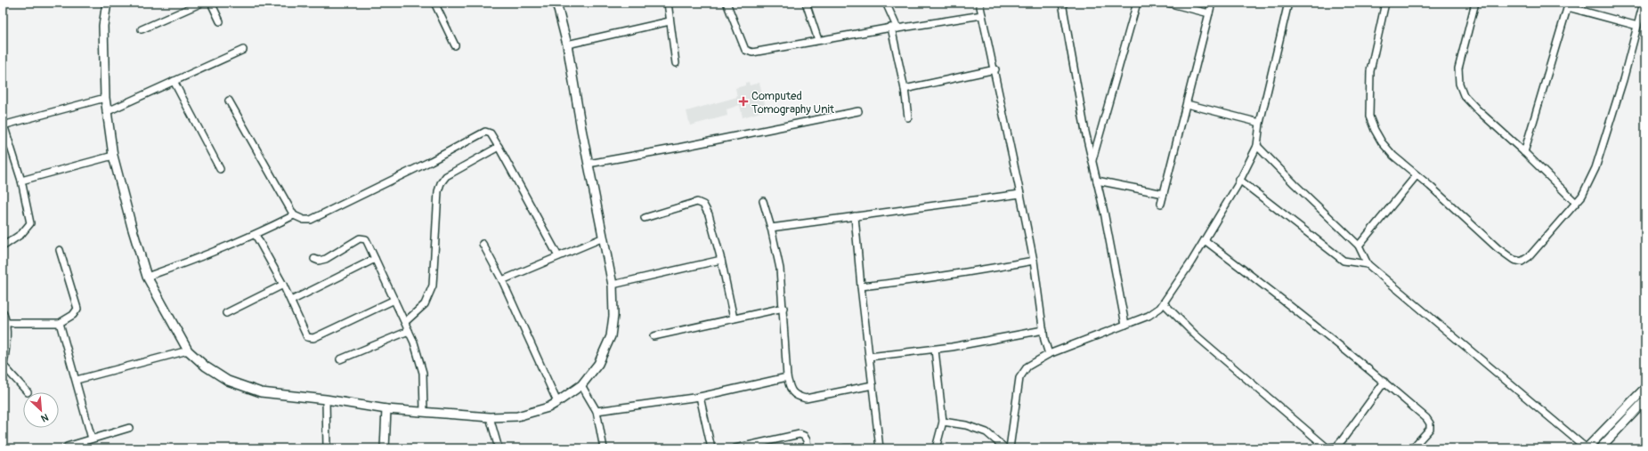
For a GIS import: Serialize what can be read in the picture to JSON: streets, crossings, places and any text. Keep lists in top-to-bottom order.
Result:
{
  "places": {
    "health": ["Computed Tomography Unit"]
  },
  "north": "bottom right"
}
